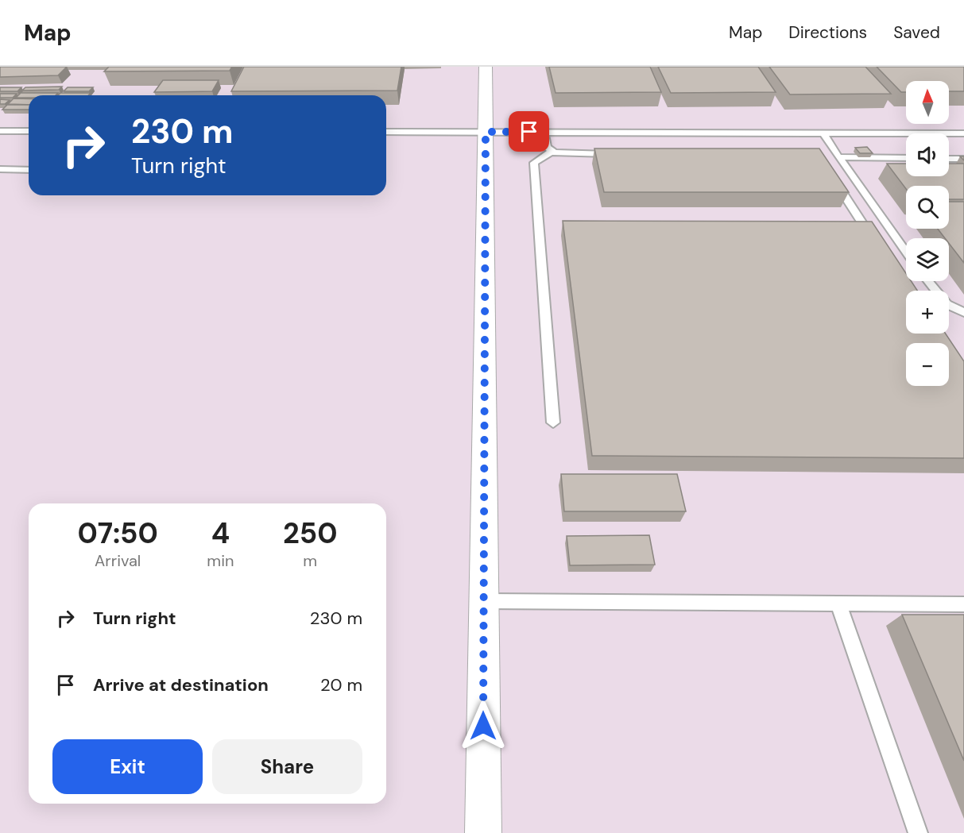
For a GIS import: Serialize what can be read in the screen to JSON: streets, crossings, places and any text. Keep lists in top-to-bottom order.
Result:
{
  "north": "top",
  "page": {
    "header": "Map",
    "nav": ["Map", "Directions", "Saved"],
    "map_buttons": ["+", "−"],
    "turn": ["230 m", "Turn right"],
    "eta": [
      "07:50",
      "Arrival",
      "4",
      "min",
      "250",
      "m"
    ],
    "list": [
      {
        "name": "Turn right",
        "value": "230 m"
      },
      {
        "name": "Arrive at destination",
        "value": "20 m"
      }
    ],
    "buttons": ["Exit", "Share"]
  }
}
